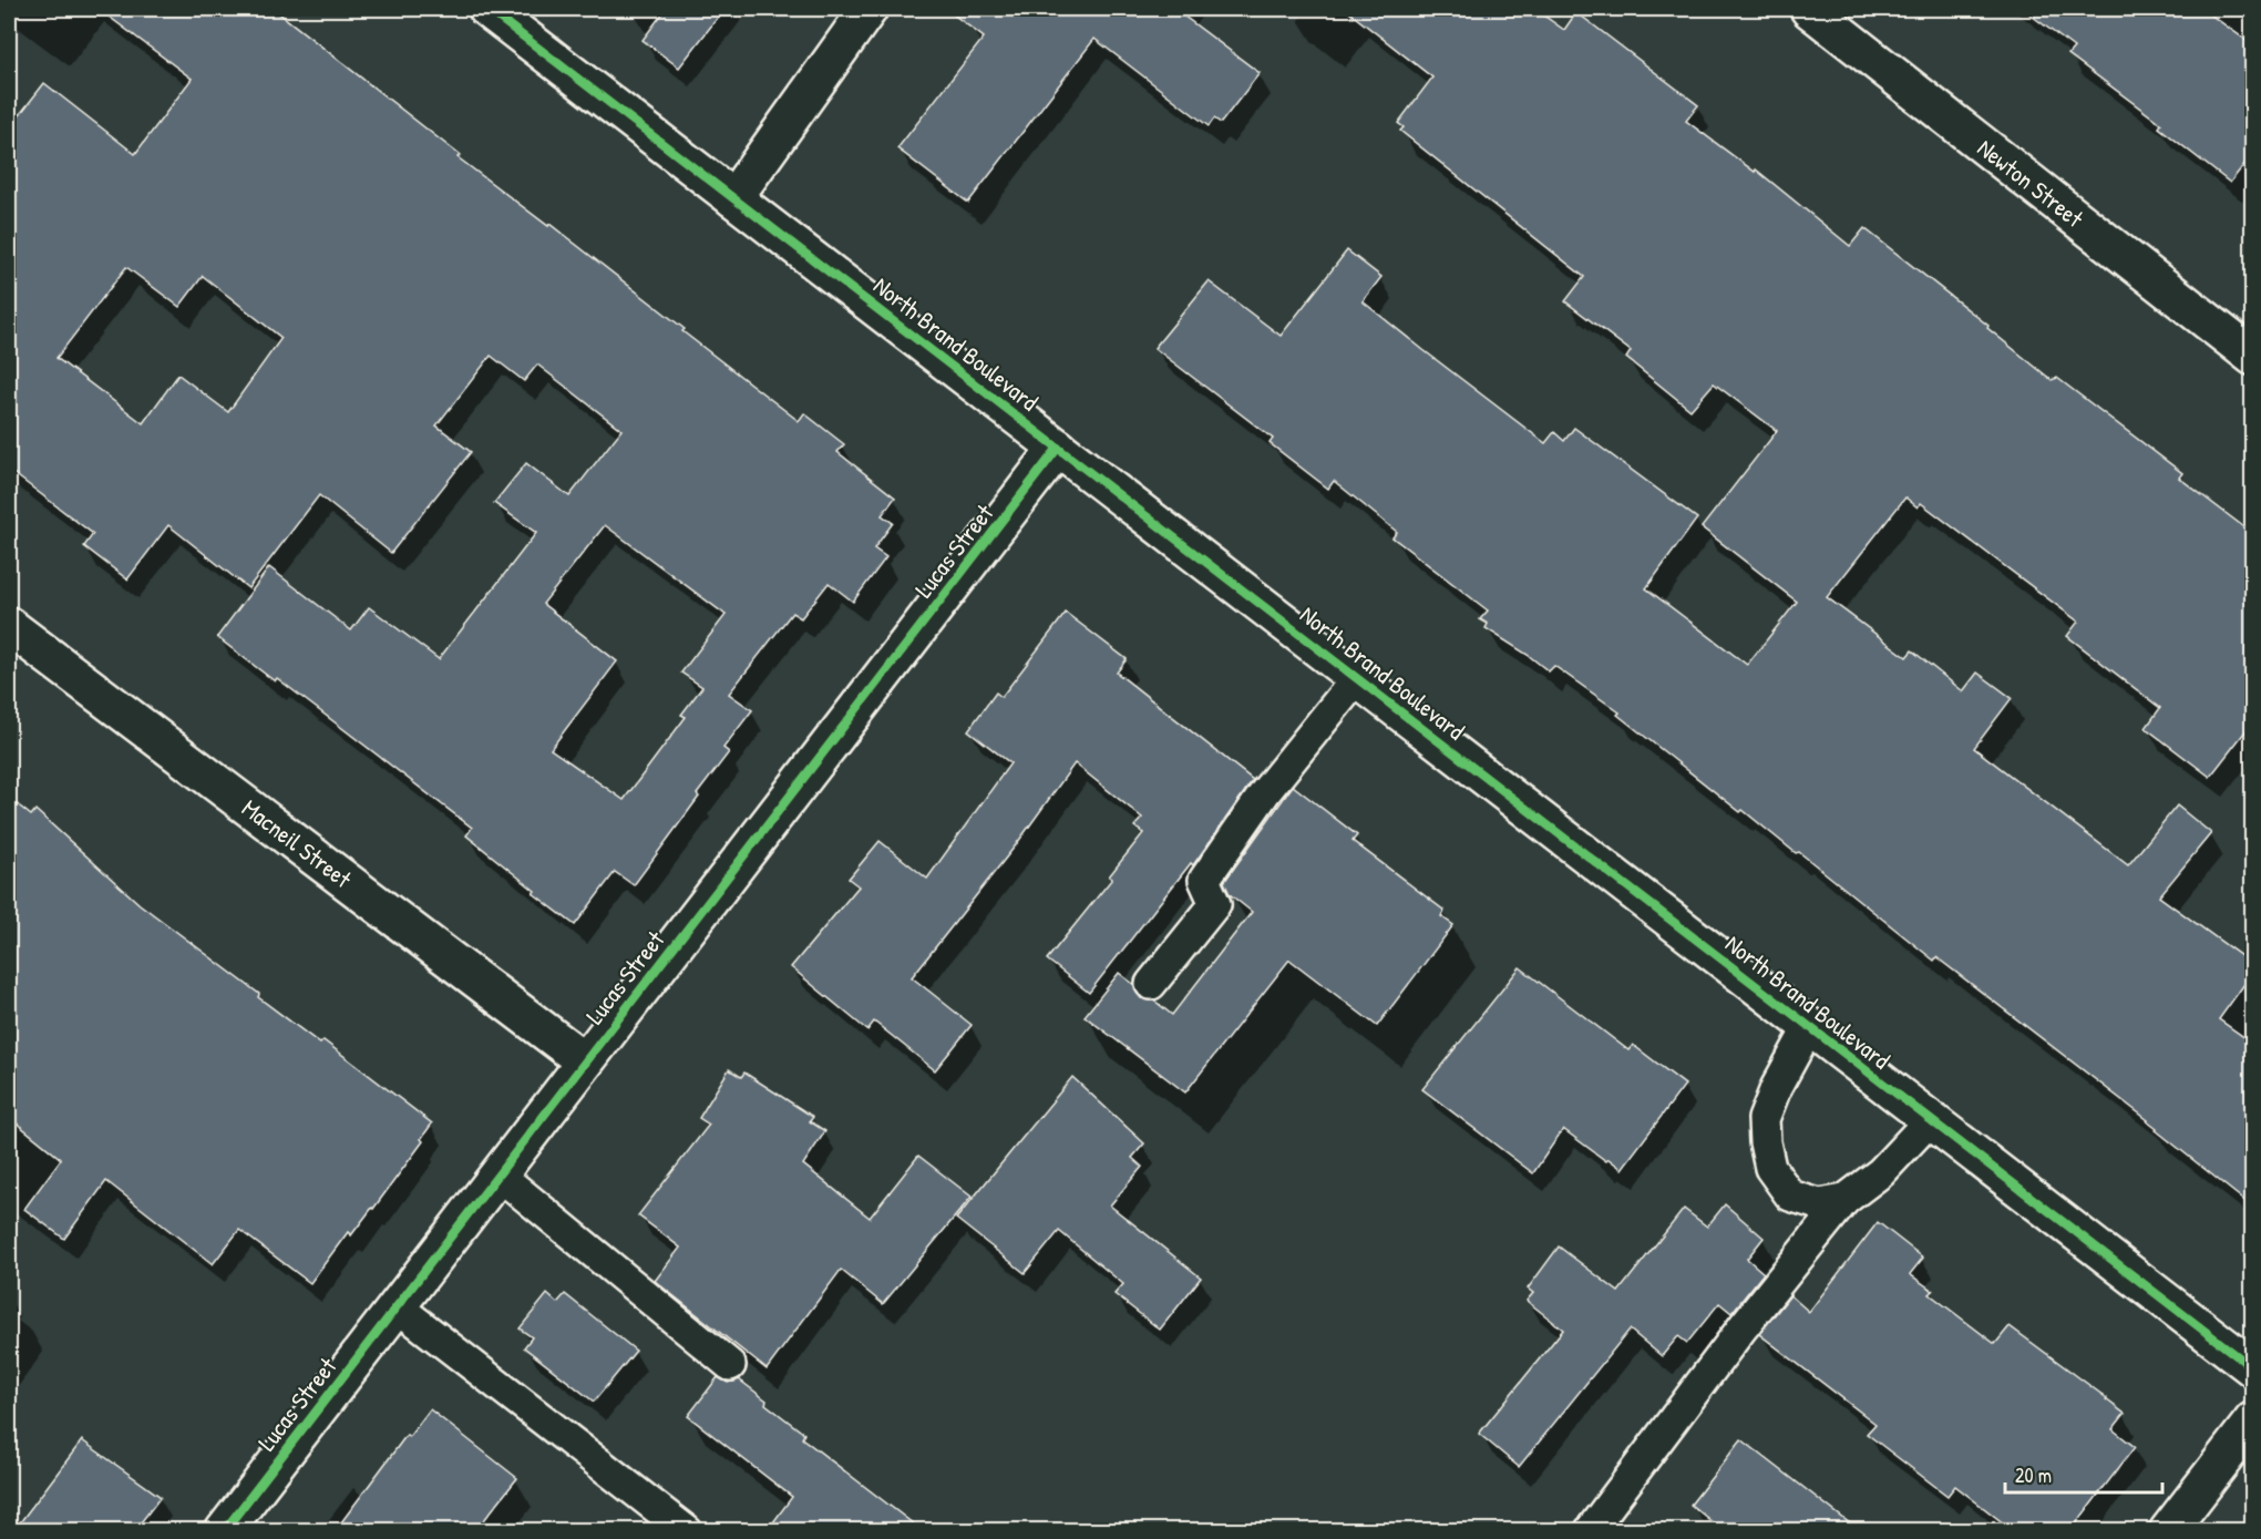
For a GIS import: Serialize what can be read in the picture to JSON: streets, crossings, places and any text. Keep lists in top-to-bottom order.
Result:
{
  "streets": {
    "street": [
      "Newton Street",
      "North Brand Boulevard",
      "Lucas Street",
      "Macneil Street"
    ]
  },
  "crossings": [
    ["North Brand Boulevard", "Lucas Street"],
    ["Lucas Street", "Macneil Street"]
  ],
  "scale_bar": "20 m"
}
